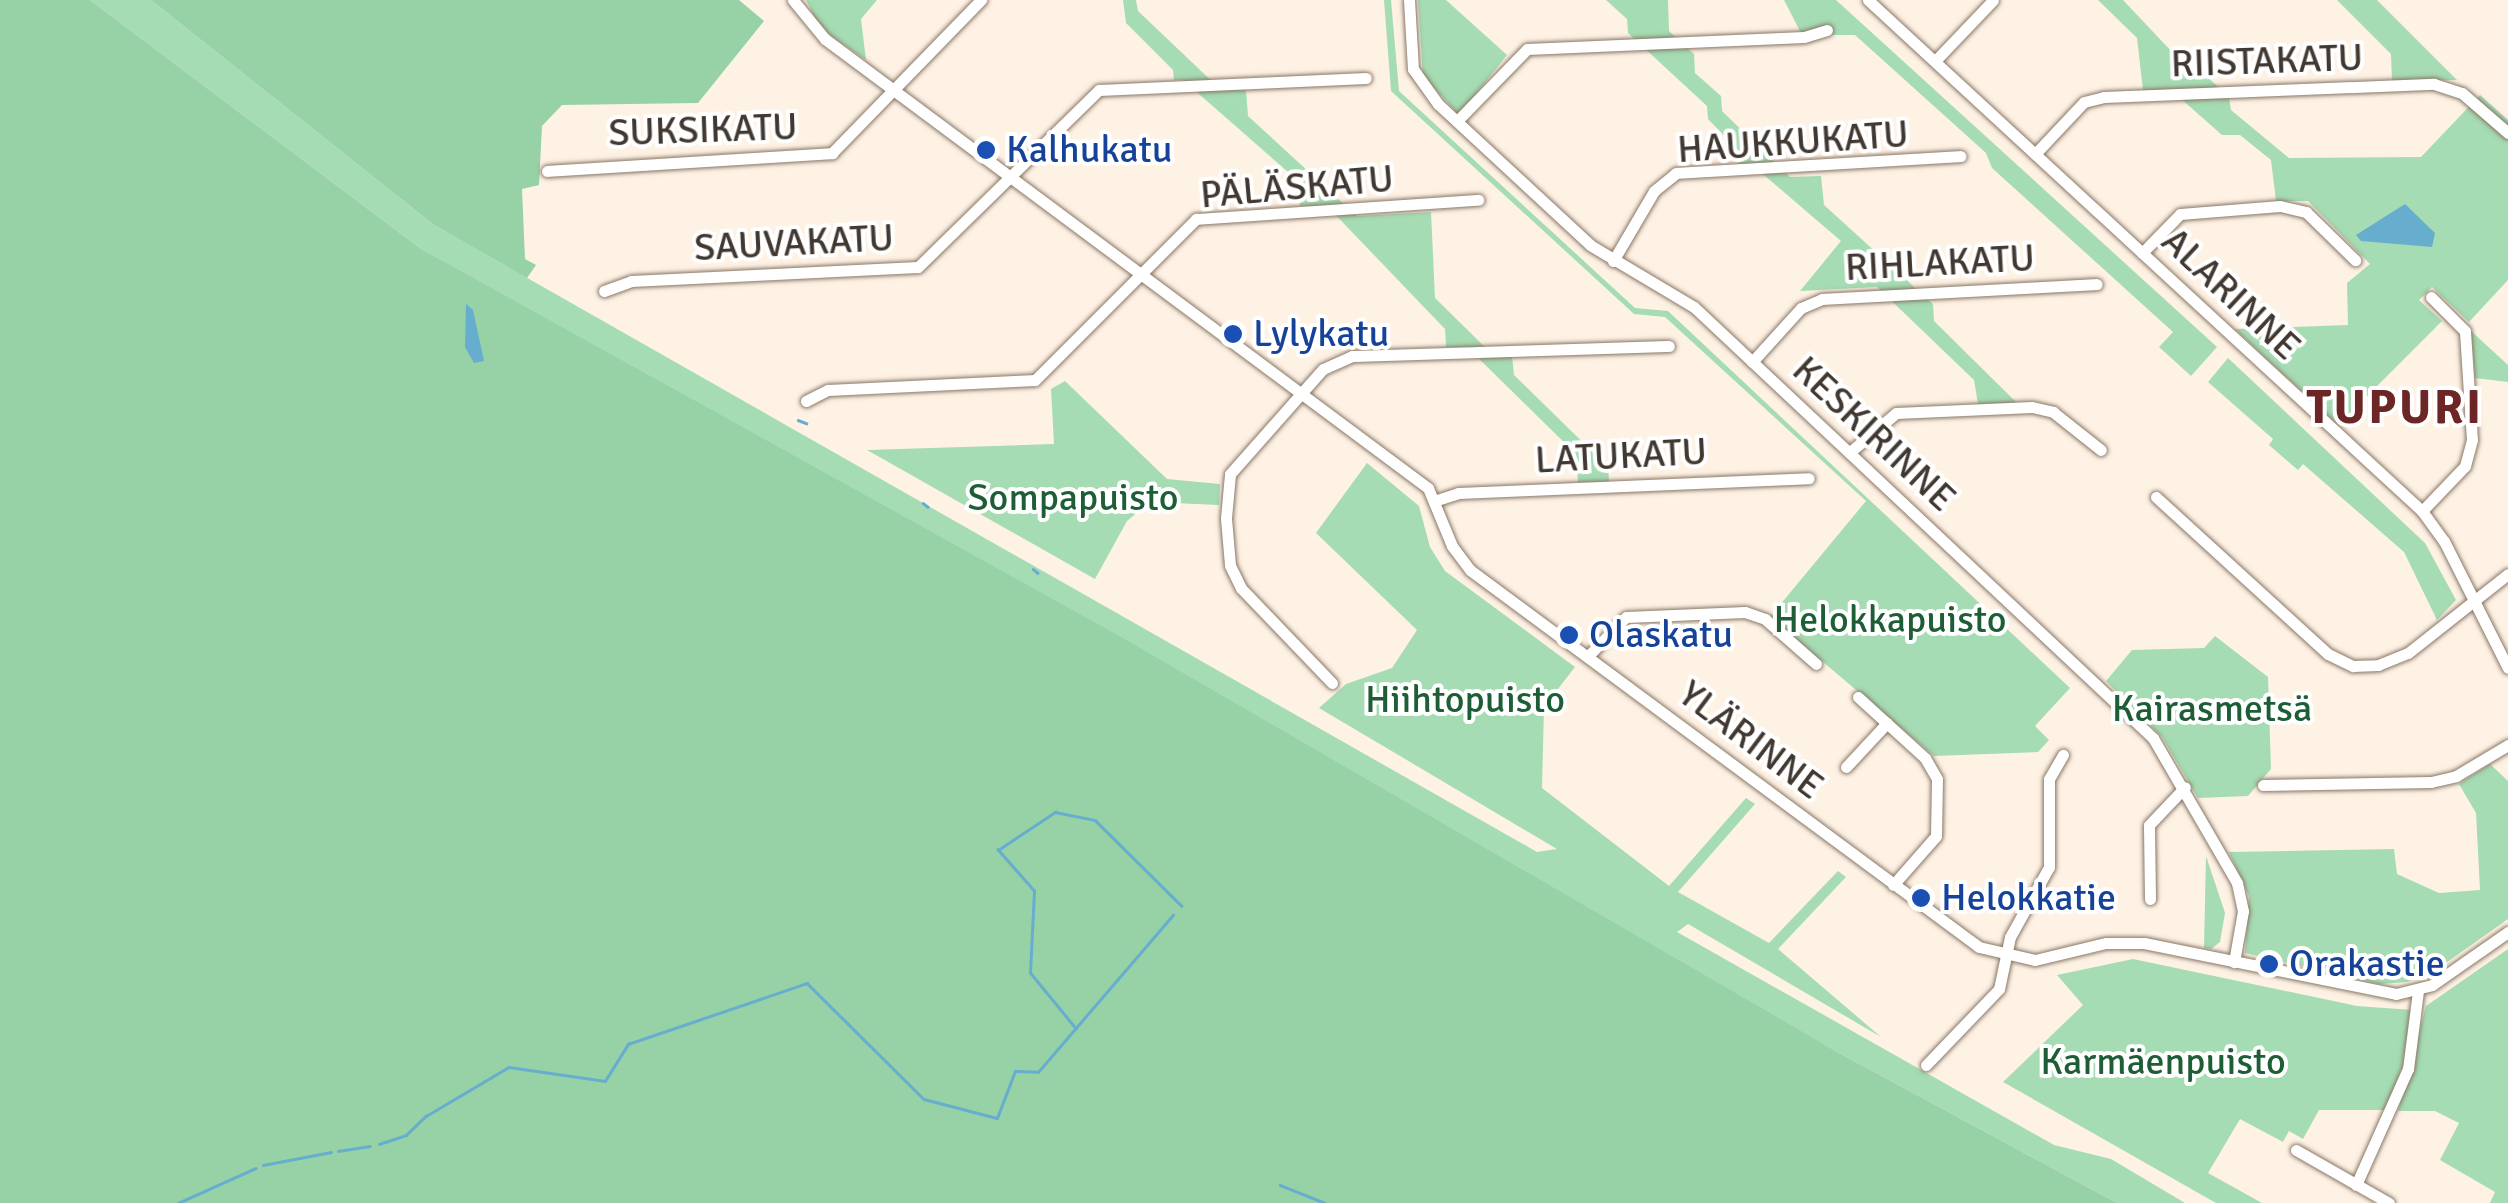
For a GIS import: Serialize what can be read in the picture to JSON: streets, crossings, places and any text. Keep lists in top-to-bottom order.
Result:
{
  "streets": {
    "street": [
      "RIISTAKATU",
      "SUKSIKATU",
      "HAUKKUKATU",
      "PÄLÄSKATU",
      "SAUVAKATU",
      "RIHLAKATU",
      "ALARINNE",
      "KESKIRINNE",
      "LATUKATU",
      "YLÄRINNE"
    ]
  },
  "crossings": [
    ["RIISTAKATU", "ALARINNE"],
    ["HAUKKUKATU", "KESKIRINNE"],
    ["RIHLAKATU", "KESKIRINNE"],
    ["KESKIRINNE", "YLÄRINNE"],
    ["LATUKATU", "YLÄRINNE"]
  ],
  "districts": ["TUPURI"],
  "parks": [
    "Sompapuisto",
    "Helokkapuisto",
    "Hiihtopuisto",
    "Kairasmetsä",
    "Karmäenpuisto"
  ],
  "places": [
    "Kalhukatu",
    "Lylykatu",
    "Olaskatu",
    "Helokkatie",
    "Orakastie"
  ]
}
